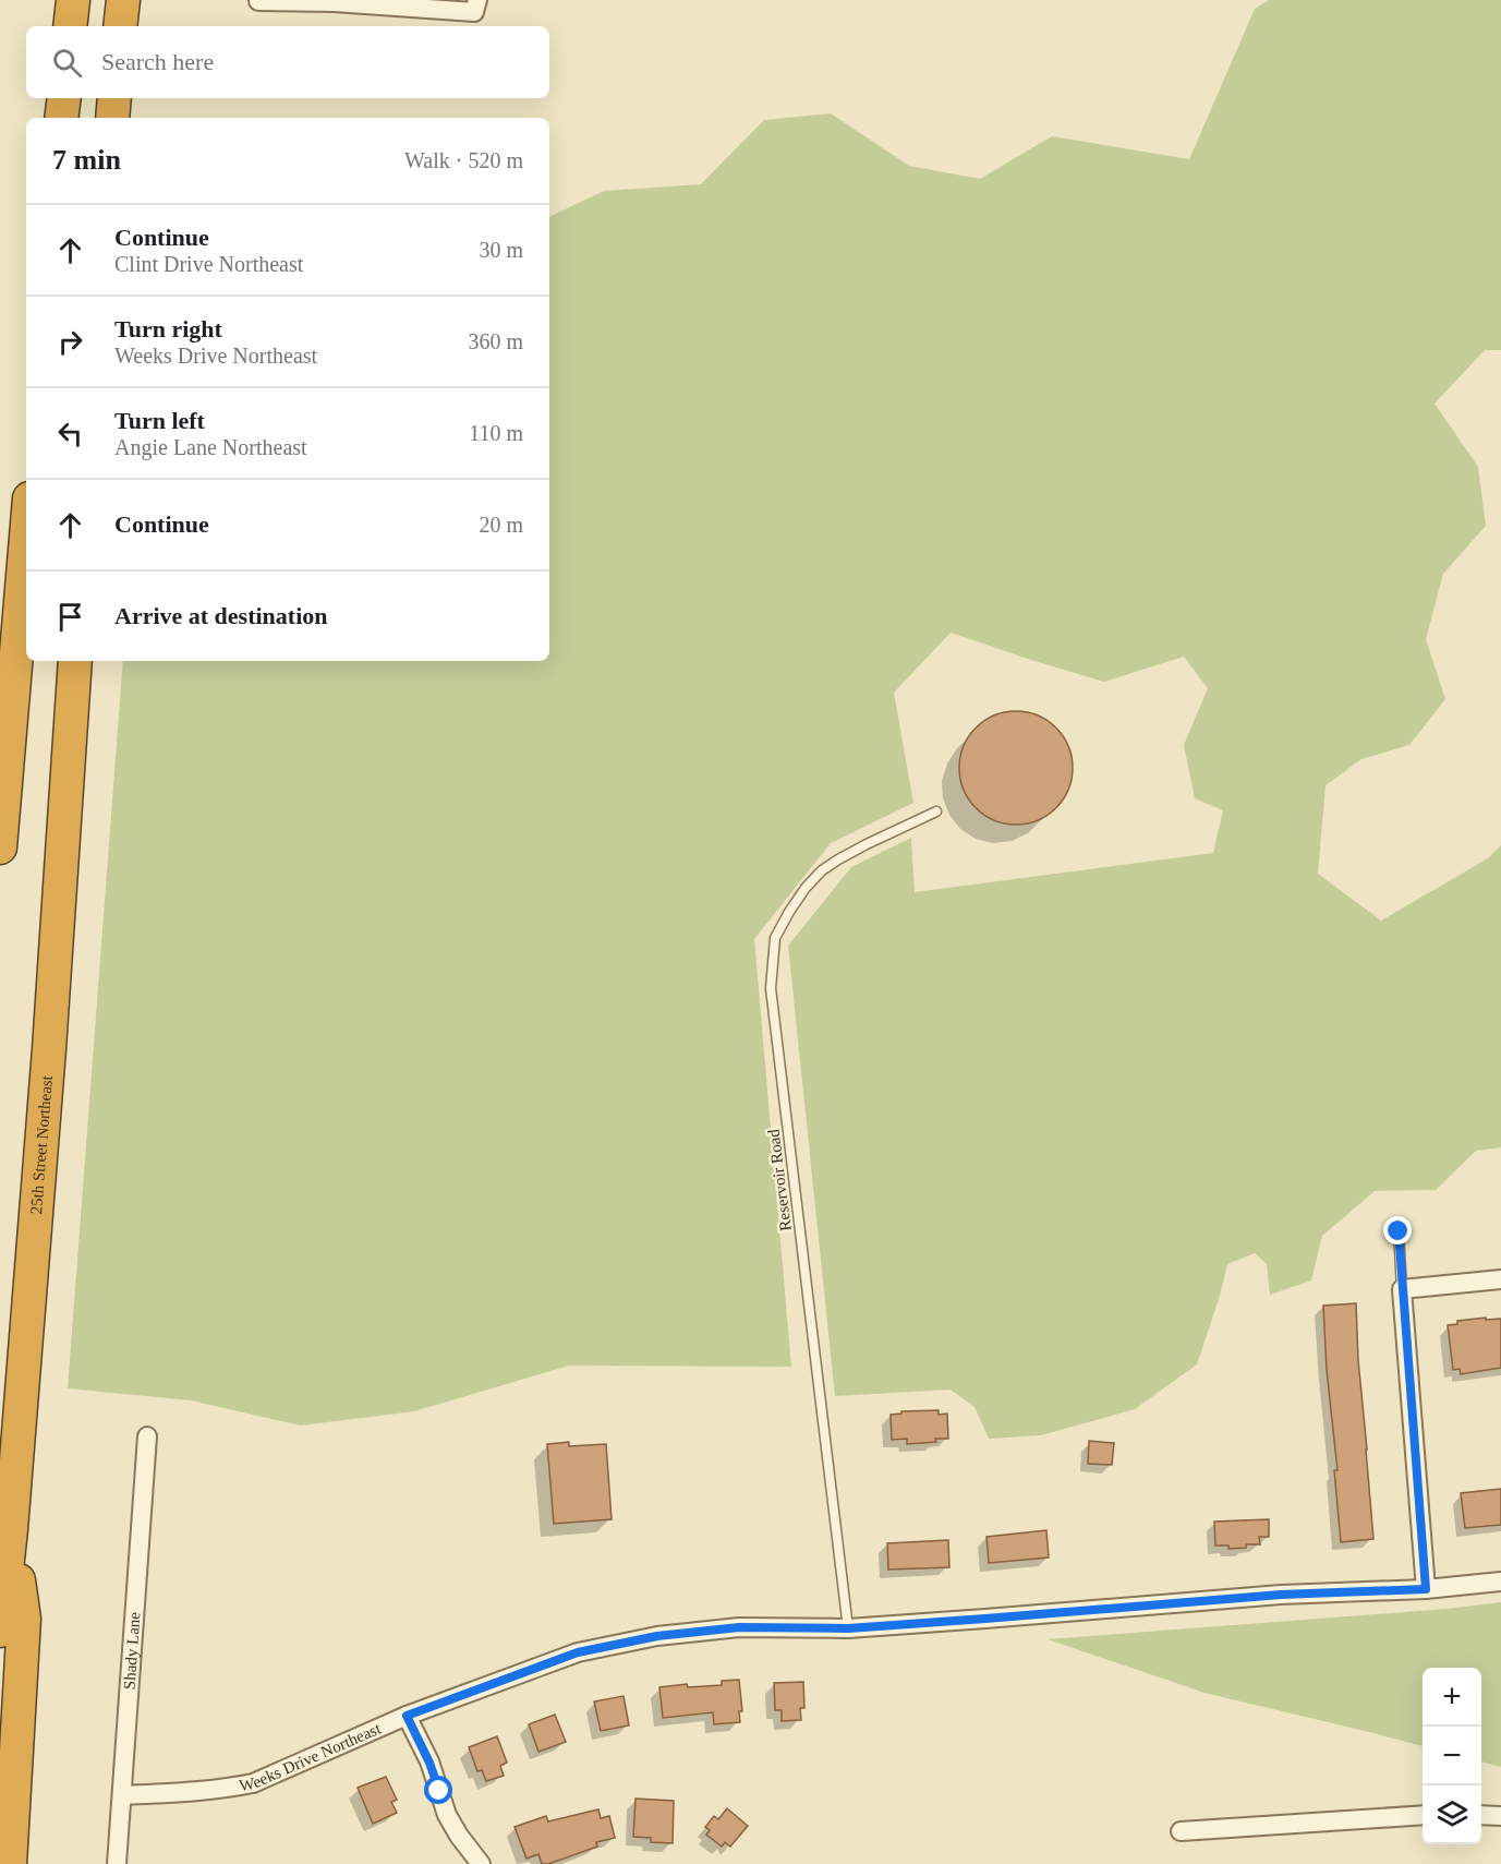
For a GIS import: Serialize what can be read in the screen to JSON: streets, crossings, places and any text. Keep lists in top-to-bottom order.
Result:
{
  "streets": {
    "highway": ["25th Street Northeast"],
    "street": ["Shady Lane", "Weeks Drive Northeast"],
    "lane": ["Reservoir Road"]
  },
  "crossings": [
    ["Reservoir Road", "Weeks Drive Northeast"],
    ["Shady Lane", "Weeks Drive Northeast"]
  ],
  "page": {
    "search": "Search here",
    "heading": ["7 min", "Walk · 520 m"],
    "list": [
      ["Continue", "Clint Drive Northeast", "30 m"],
      ["Turn right", "Weeks Drive Northeast", "360 m"],
      ["Turn left", "Angie Lane Northeast", "110 m"],
      ["Continue", "20 m"],
      "Arrive at destination"
    ],
    "map_buttons": ["+", "−"]
  }
}
